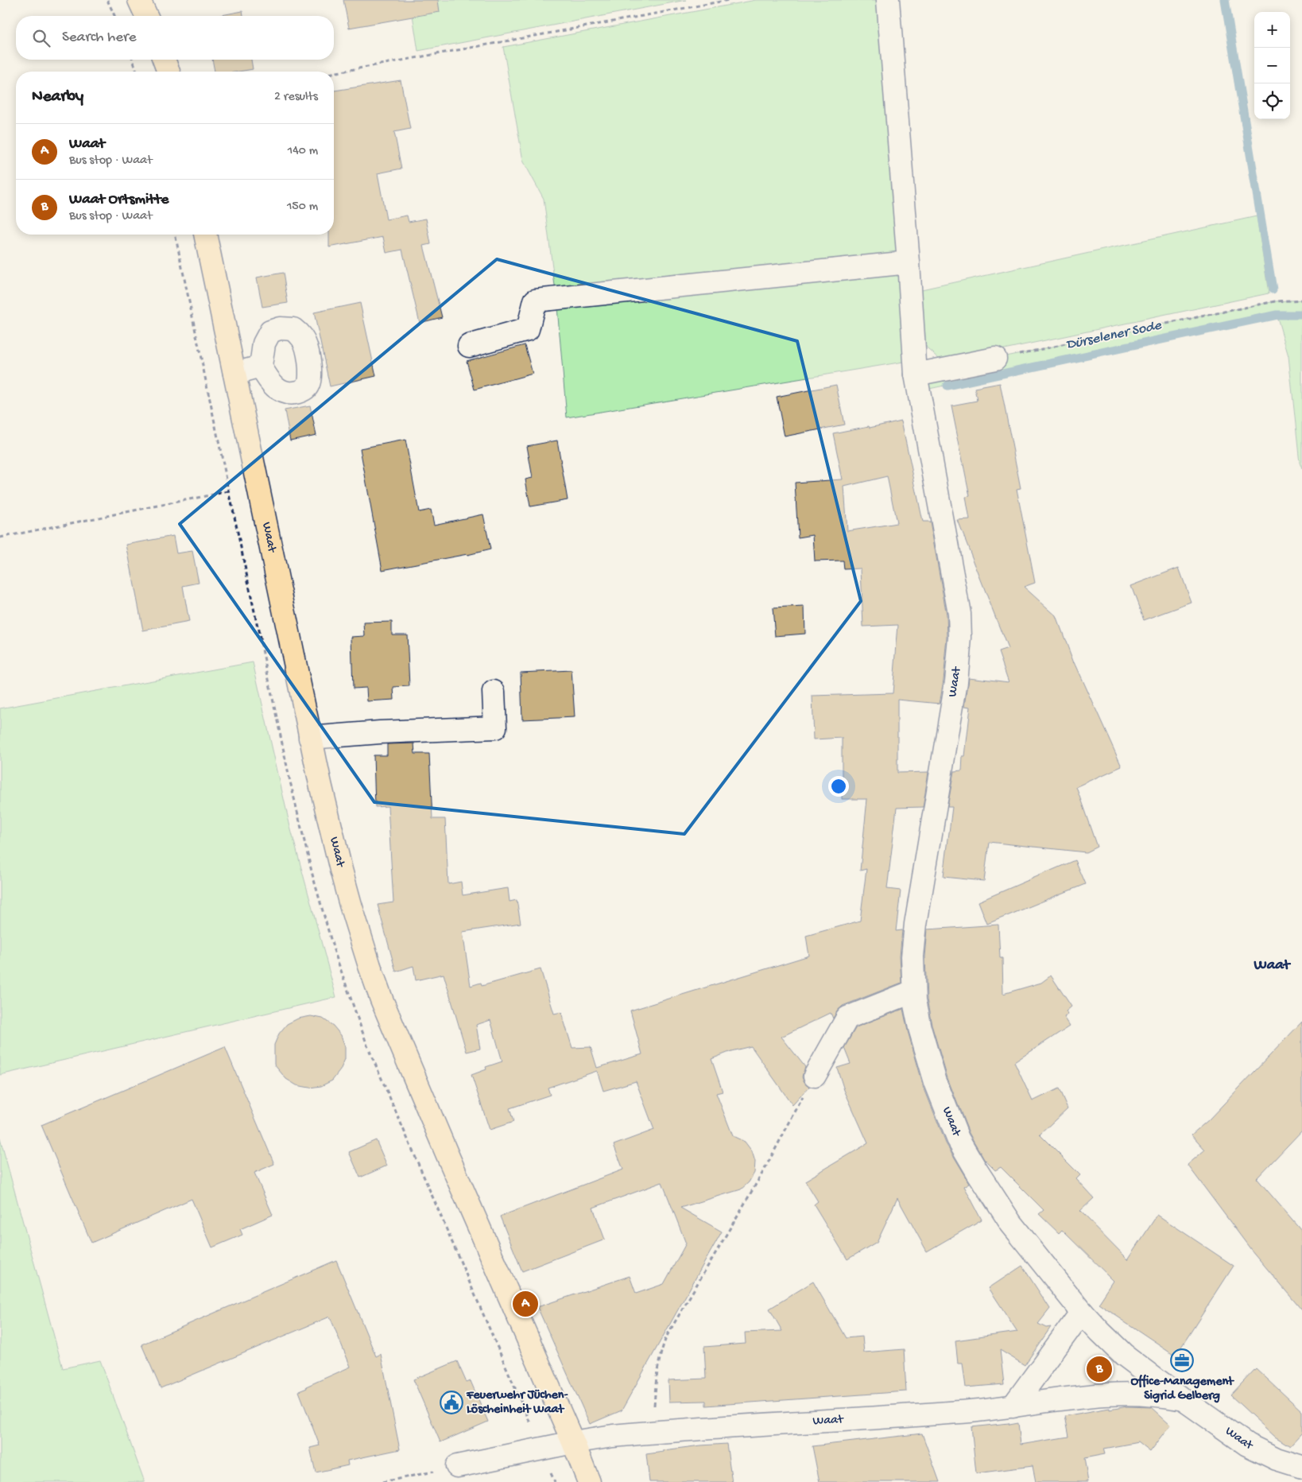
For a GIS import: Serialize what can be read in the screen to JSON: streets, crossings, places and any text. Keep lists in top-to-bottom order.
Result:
{
  "streets": {
    "main road": ["Waat"]
  },
  "districts": ["Waat"],
  "water": ["Dürselener Sode"],
  "places": {
    "office": ["Office-Management Sigrid Gelberg"],
    "public building": ["Feuerwehr Jüchen- Löscheinheit Waat"]
  },
  "page": {
    "map_buttons": ["+", "−"],
    "search": "Search here",
    "heading": ["Nearby", "2 results"],
    "list": [
      {
        "mark": "A",
        "name": "Waat",
        "note": "Bus stop · Waat",
        "value": "140 m"
      },
      {
        "mark": "B",
        "name": "Waat Ortsmitte",
        "note": "Bus stop · Waat",
        "value": "150 m"
      }
    ],
    "pins": ["A", "B"]
  }
}
